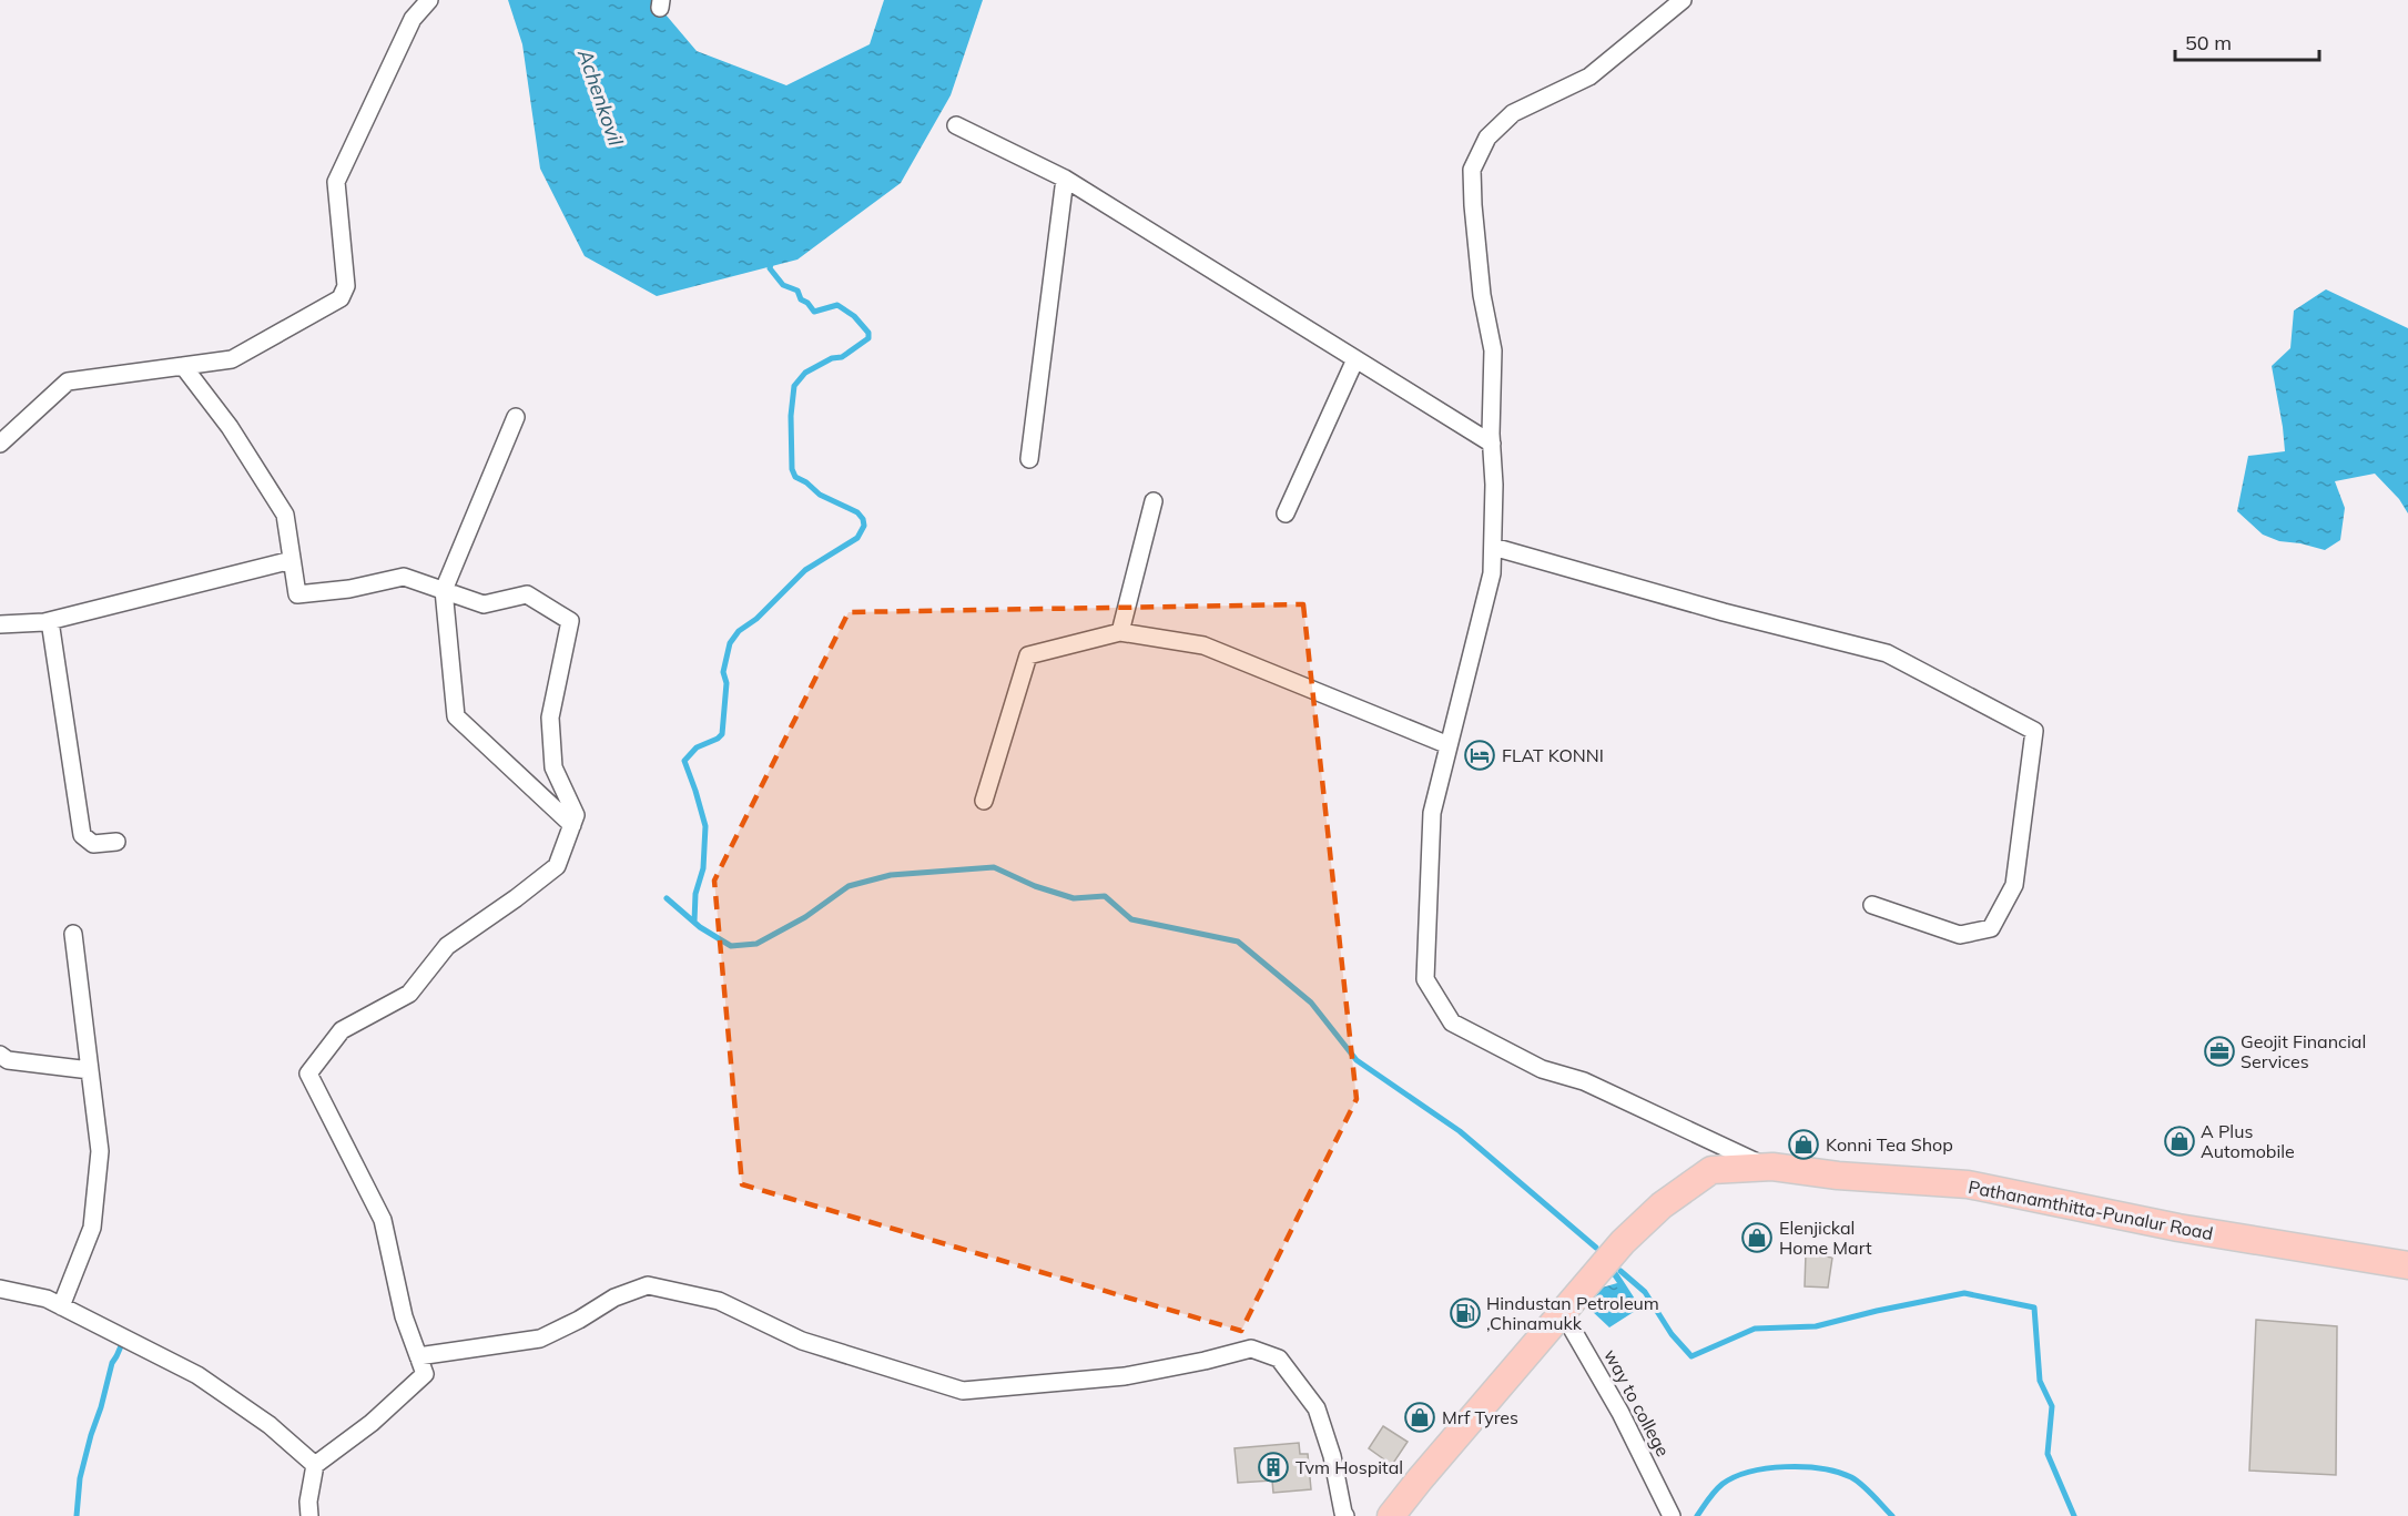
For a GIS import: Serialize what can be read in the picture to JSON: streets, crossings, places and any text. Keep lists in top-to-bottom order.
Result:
{
  "streets": {
    "main road": ["Pathanamthitta-Punalur Road"],
    "street": ["way to college"]
  },
  "crossings": [
    ["Pathanamthitta-Punalur Road", "way to college"]
  ],
  "water": ["Achenkovil"],
  "places": {
    "hotel": ["FLAT KONNI"],
    "office": ["Geojit Financial Services"],
    "shop": [
      "A Plus Automobile",
      "Konni Tea Shop",
      "Elenjickal Home Mart",
      "Mrf Tyres"
    ],
    "fuel station": ["Hindustan Petroleum ,Chinamukk"],
    "building": ["Tvm Hospital"]
  },
  "scale_bar": "50 m"
}
